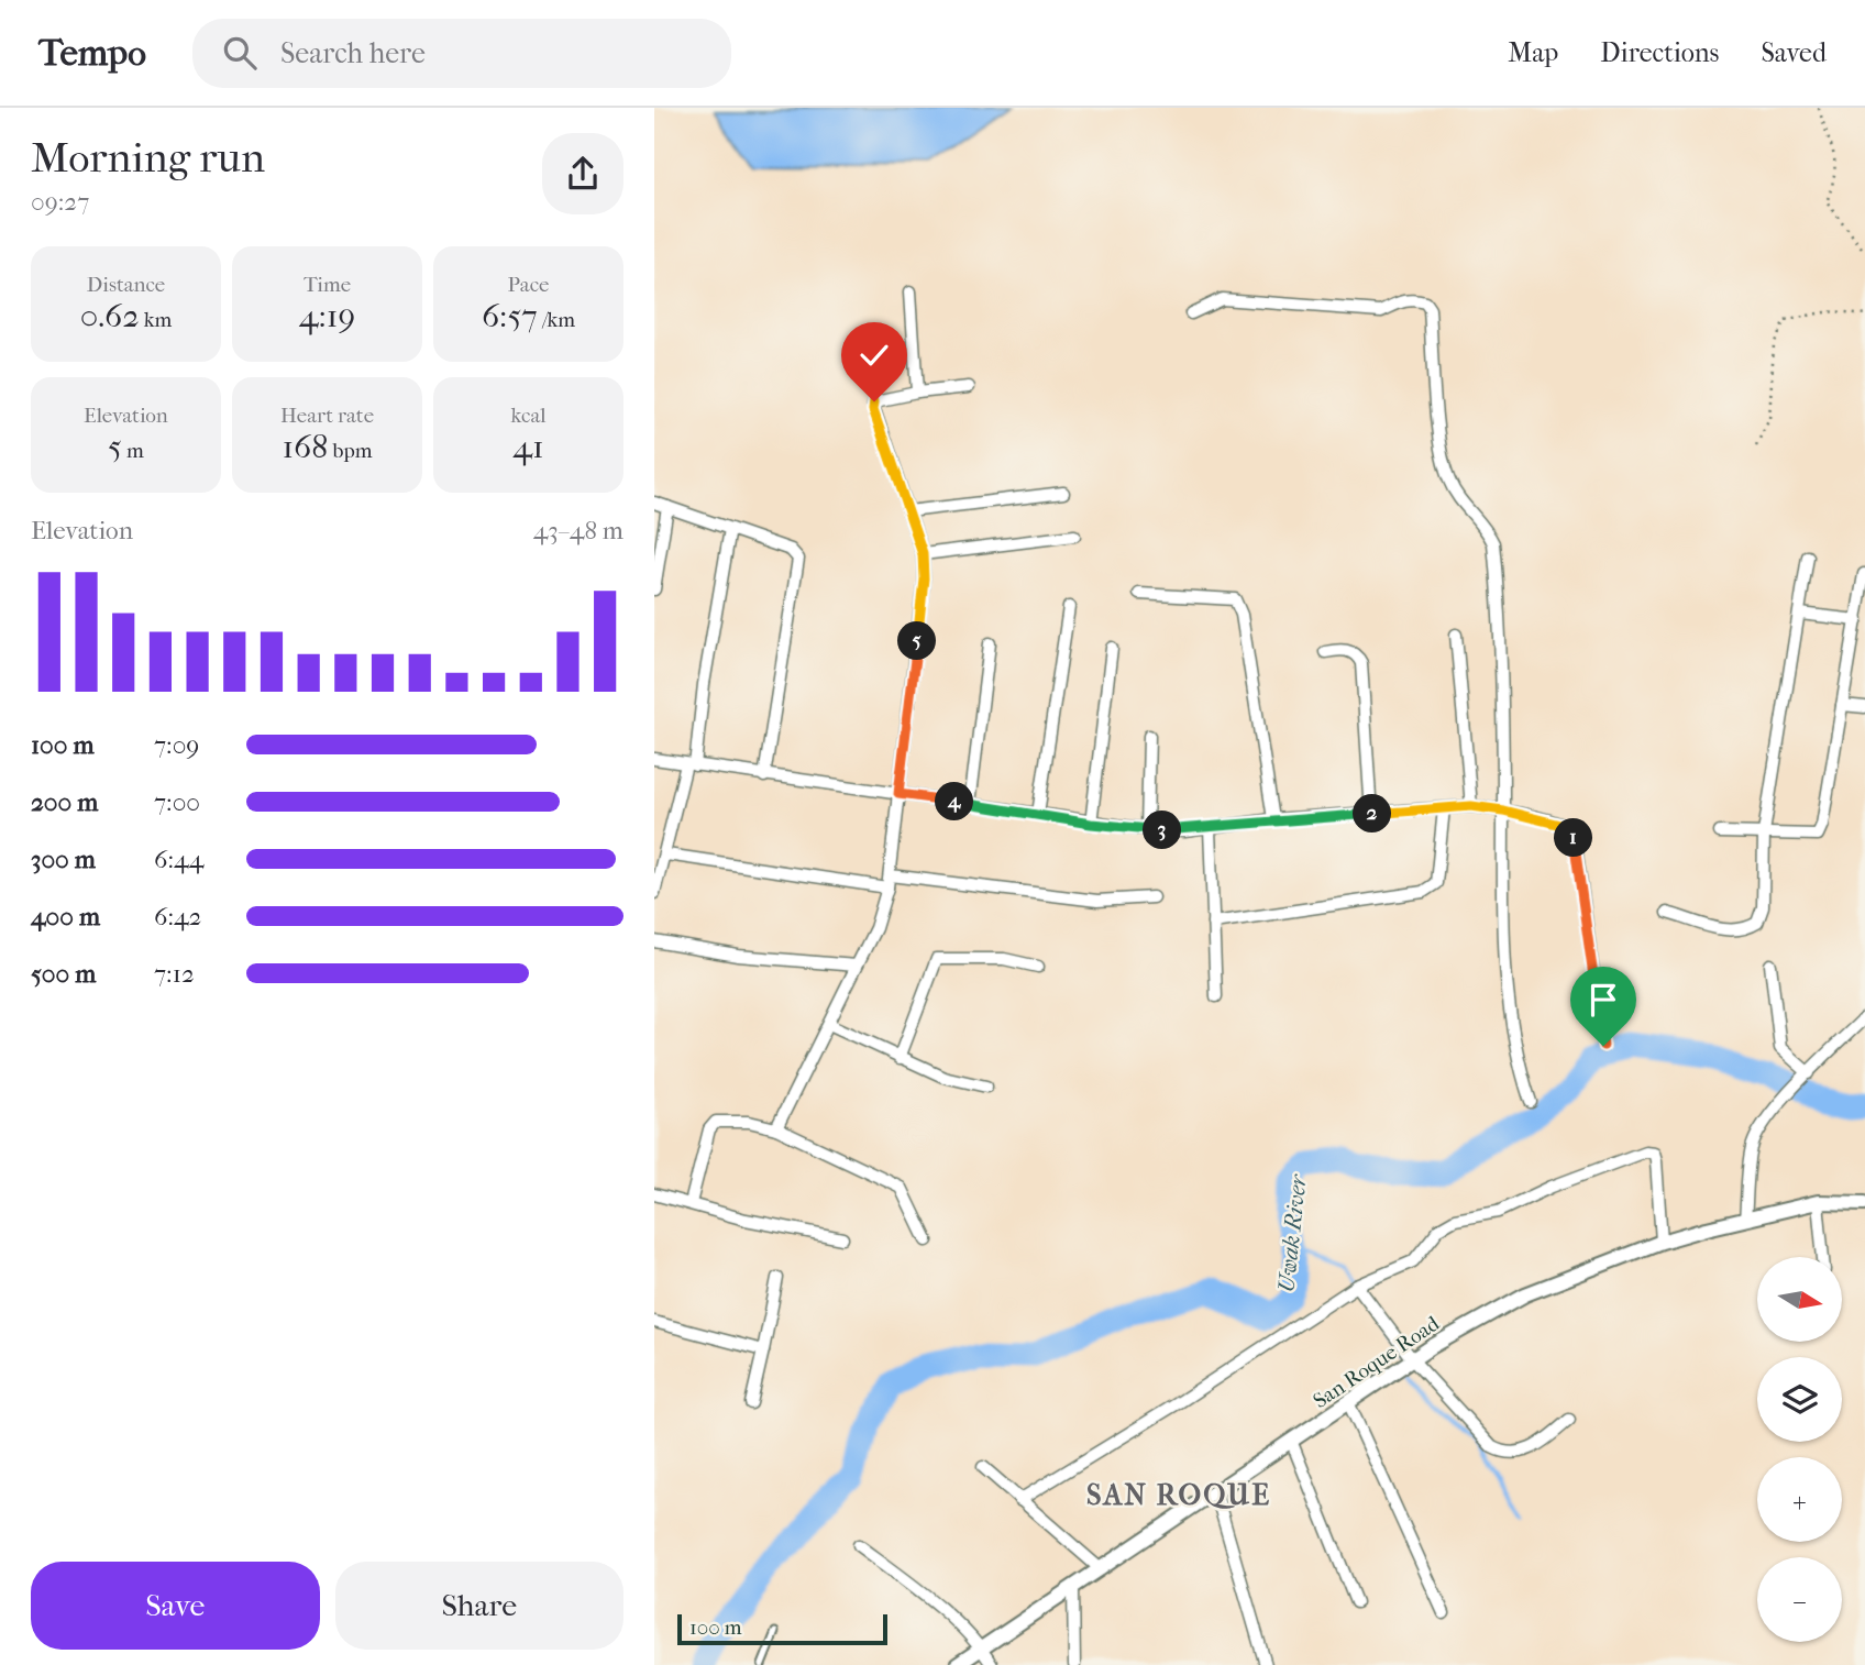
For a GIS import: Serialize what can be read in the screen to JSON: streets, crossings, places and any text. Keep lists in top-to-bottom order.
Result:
{
  "streets": {
    "street": ["San Roque Road"]
  },
  "districts": ["SAN ROQUE"],
  "water": ["Uwak River"],
  "scale_bar": "100 m",
  "north": "right",
  "page": {
    "header": "Tempo",
    "search": "Search here",
    "nav": ["Map", "Directions", "Saved"],
    "heading": ["Morning run", "09:27"],
    "stats": [
      ["Distance", "0.62 km"],
      ["Time", "4:19"],
      ["Pace", "6:57 /km"],
      ["Elevation", "5 m"],
      ["Heart rate", "168 bpm"],
      ["kcal", "41"]
    ],
    "chart": ["Elevation", "43–48 m"],
    "pins": [
      "5",
      "4",
      "2",
      "3",
      "1"
    ],
    "list": [
      {
        "name": "100 m",
        "note": "7:09"
      },
      {
        "name": "200 m",
        "note": "7:00"
      },
      {
        "name": "300 m",
        "note": "6:44"
      },
      {
        "name": "400 m",
        "note": "6:42"
      },
      {
        "name": "500 m",
        "note": "7:12"
      }
    ],
    "map_buttons": ["+", "−"],
    "buttons": ["Save", "Share"],
    "scale": "100 m"
  }
}
